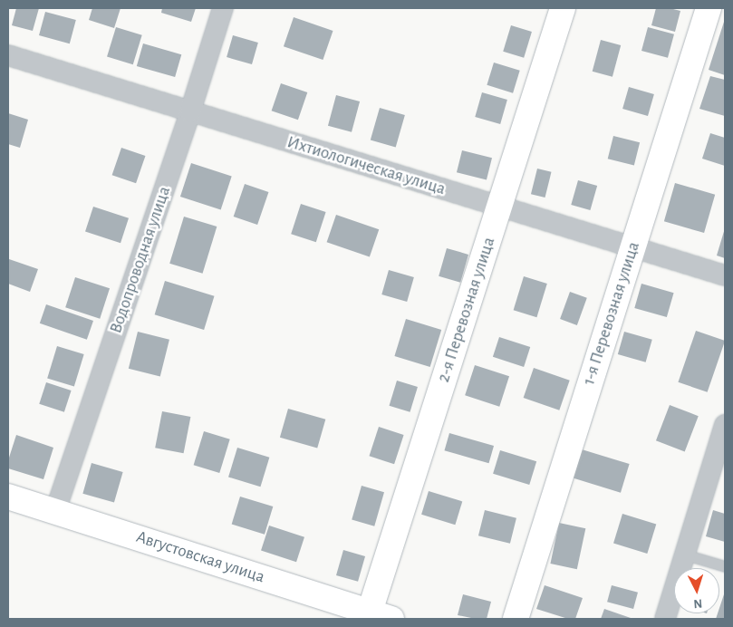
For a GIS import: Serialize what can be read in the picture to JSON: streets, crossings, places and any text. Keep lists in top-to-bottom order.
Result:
{
  "streets": {
    "street": [
      "Ихтиологическая улица",
      "Водопроводная улица",
      "2-я Перевозная улица",
      "1-я Перевозная улица",
      "Августовская улица"
    ]
  },
  "crossings": [
    ["Ихтиологическая улица", "Водопроводная улица"],
    ["Ихтиологическая улица", "2-я Перевозная улица"],
    ["Ихтиологическая улица", "1-я Перевозная улица"],
    ["Водопроводная улица", "Августовская улица"],
    ["2-я Перевозная улица", "Августовская улица"]
  ],
  "north": "bottom"
}
